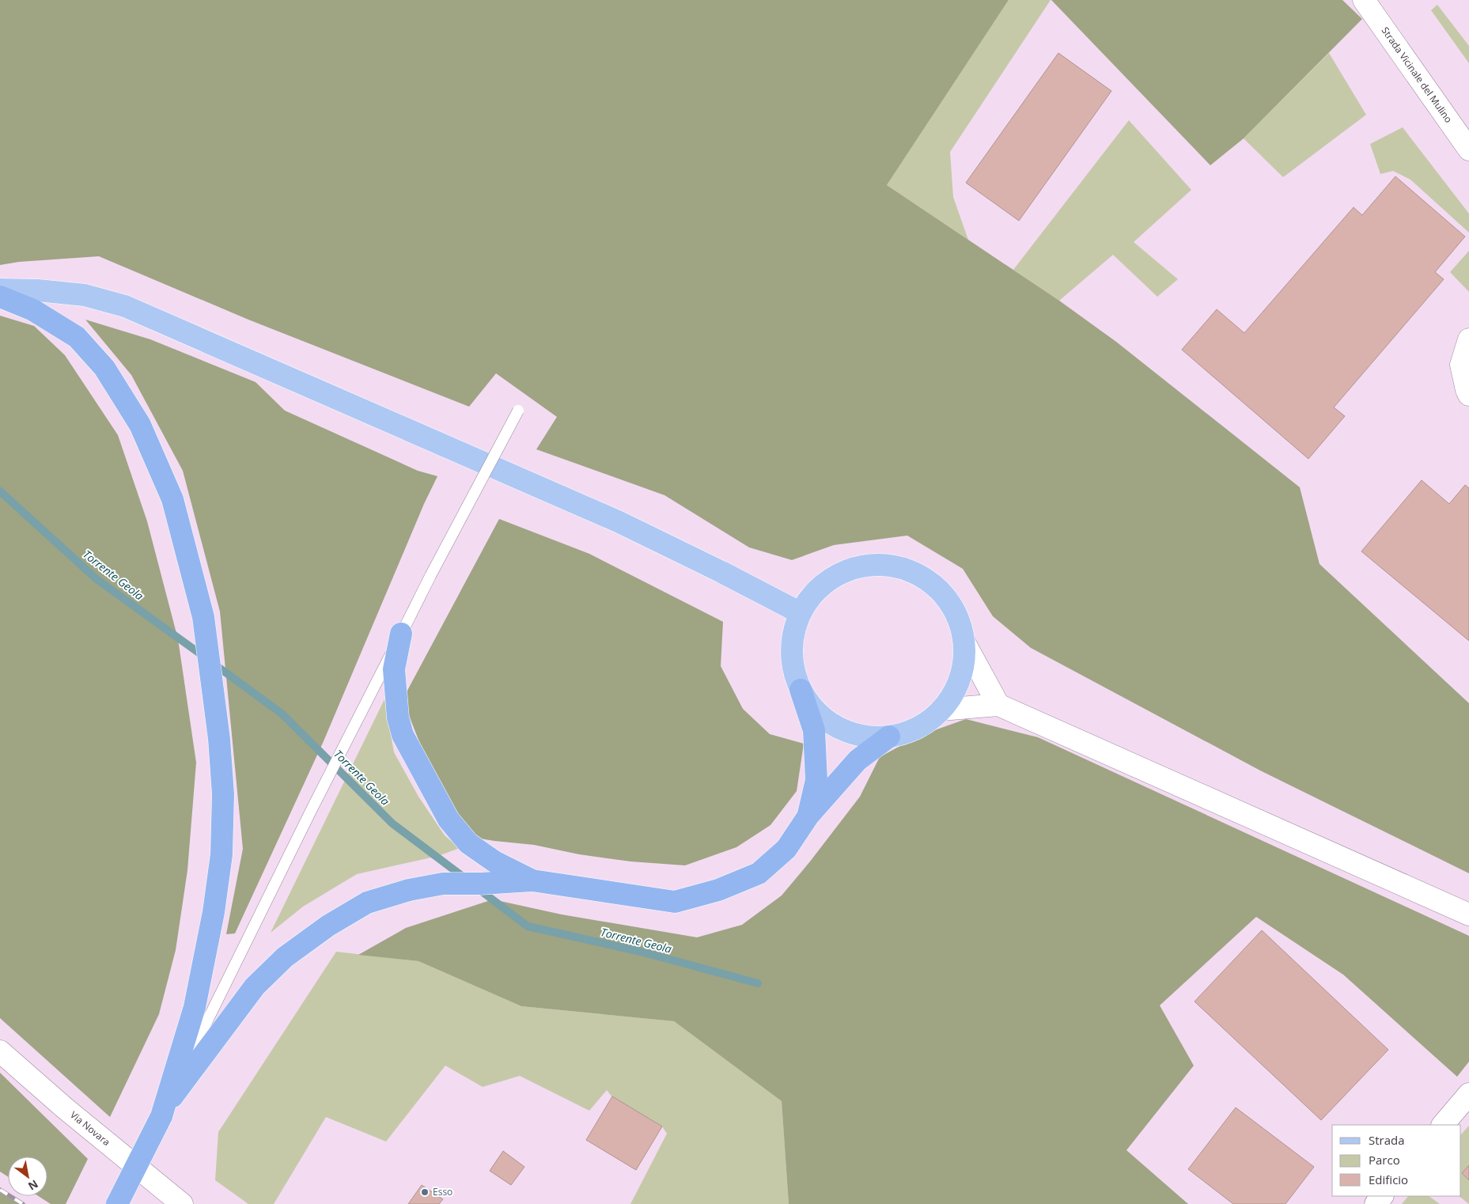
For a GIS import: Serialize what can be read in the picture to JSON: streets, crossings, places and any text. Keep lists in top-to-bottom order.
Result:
{
  "streets": {
    "street": ["Strada Vicinale del Mulino", "Via Novara"]
  },
  "water": ["Torrente Geola"],
  "places": ["Esso"],
  "legend": ["Strada", "Parco", "Edificio"],
  "north": "bottom right"
}
